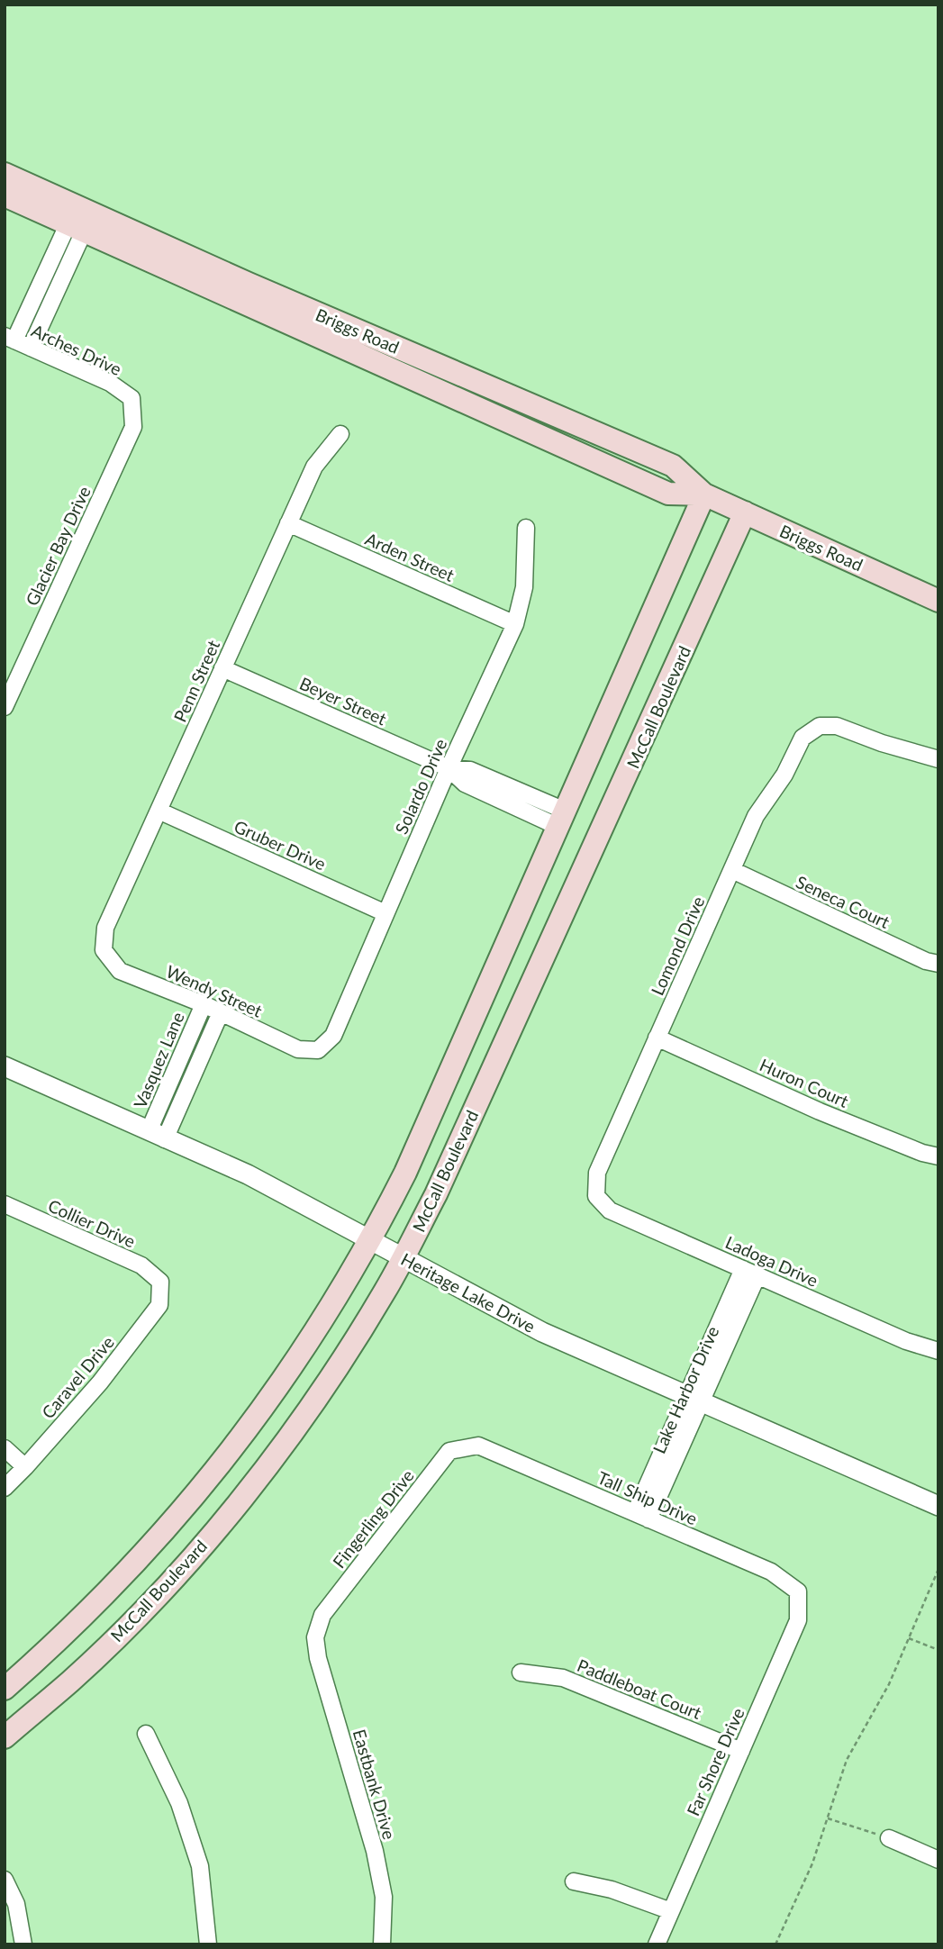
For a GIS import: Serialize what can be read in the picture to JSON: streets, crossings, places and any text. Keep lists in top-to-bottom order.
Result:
{
  "streets": {
    "main road": ["Briggs Road", "McCall Boulevard"],
    "street": [
      "Arches Drive",
      "Glacier Bay Drive",
      "Arden Street",
      "Penn Street",
      "Beyer Street",
      "Solardo Drive",
      "Gruber Drive",
      "Seneca Court",
      "Lomond Drive",
      "Wendy Street",
      "Vasquez Lane",
      "Huron Court",
      "Collier Drive",
      "Ladoga Drive",
      "Heritage Lake Drive",
      "Caravel Drive",
      "Lake Harbor Drive",
      "Tall Ship Drive",
      "Fingerling Drive",
      "Paddleboat Court",
      "Far Shore Drive",
      "Eastbank Drive"
    ]
  },
  "crossings": [
    ["Briggs Road", "McCall Boulevard"],
    ["Arches Drive", "Glacier Bay Drive"],
    ["Arden Street", "Penn Street"],
    ["Arden Street", "Solardo Drive"],
    ["Penn Street", "Beyer Street"],
    ["Penn Street", "Gruber Drive"],
    ["Penn Street", "Wendy Street"],
    ["Beyer Street", "McCall Boulevard"],
    ["Beyer Street", "Solardo Drive"],
    ["McCall Boulevard", "Heritage Lake Drive"],
    ["Solardo Drive", "Gruber Drive"],
    ["Solardo Drive", "Wendy Street"],
    ["Seneca Court", "Lomond Drive"],
    ["Lomond Drive", "Huron Court"],
    ["Lomond Drive", "Ladoga Drive"],
    ["Wendy Street", "Vasquez Lane"],
    ["Vasquez Lane", "Heritage Lake Drive"],
    ["Collier Drive", "Caravel Drive"],
    ["Ladoga Drive", "Lake Harbor Drive"],
    ["Heritage Lake Drive", "Lake Harbor Drive"],
    ["Lake Harbor Drive", "Tall Ship Drive"],
    ["Tall Ship Drive", "Fingerling Drive"],
    ["Tall Ship Drive", "Far Shore Drive"],
    ["Fingerling Drive", "Eastbank Drive"],
    ["Paddleboat Court", "Far Shore Drive"]
  ]
}
